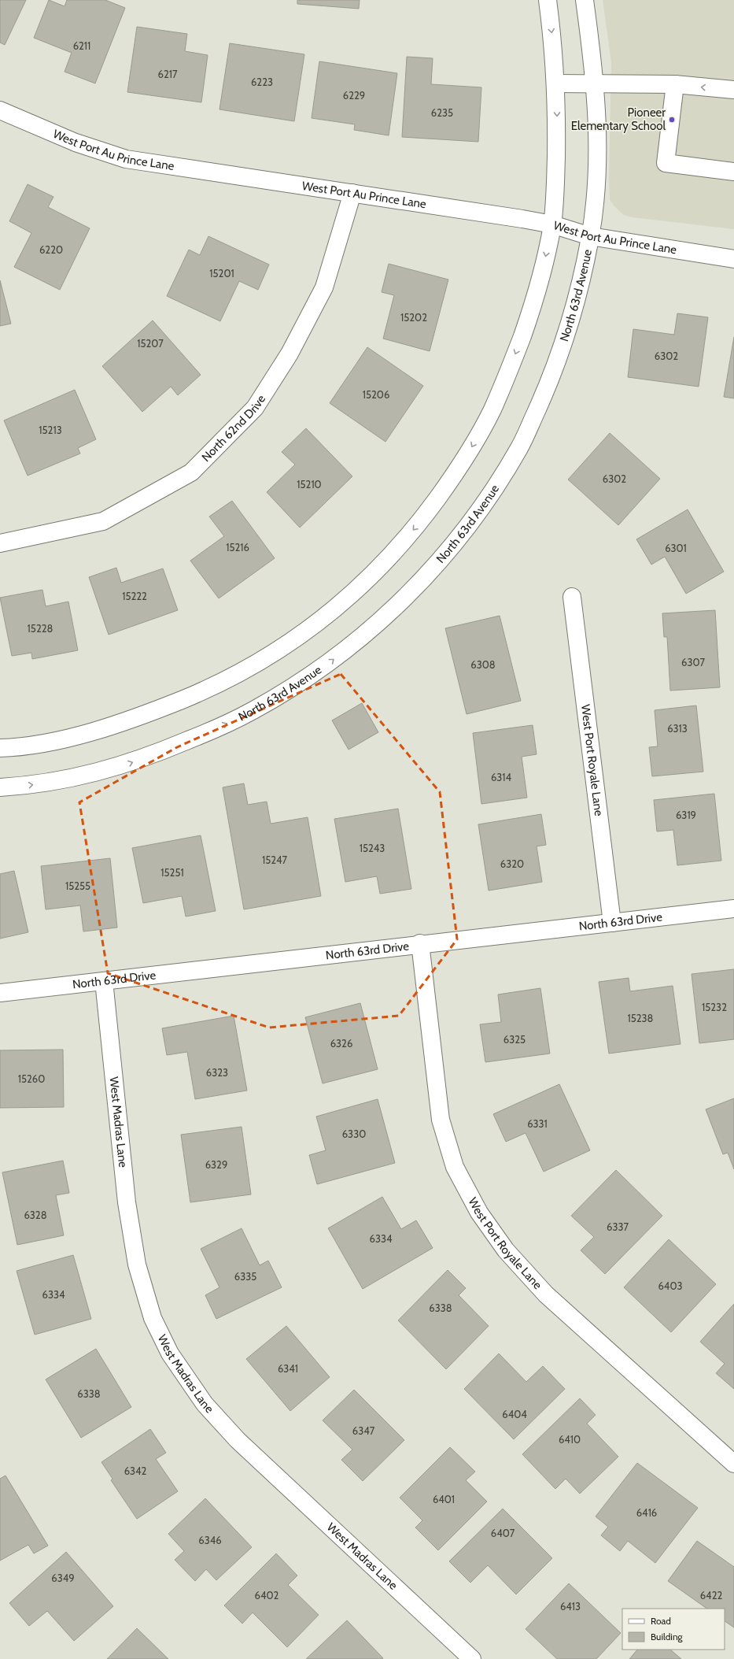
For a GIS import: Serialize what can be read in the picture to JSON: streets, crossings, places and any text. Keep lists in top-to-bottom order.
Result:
{
  "streets": {
    "street": [
      "West Port Au Prince Lane",
      "North 63rd Avenue",
      "North 62nd Drive",
      "West Port Royale Lane",
      "North 63rd Drive",
      "West Madras Lane"
    ]
  },
  "crossings": [
    ["West Port Au Prince Lane", "North 63rd Avenue"],
    ["West Port Au Prince Lane", "North 62nd Drive"],
    ["West Port Royale Lane", "North 63rd Drive"],
    ["North 63rd Drive", "West Madras Lane"]
  ],
  "places": ["Pioneer Elementary School"],
  "house_numbers": [
    "6211",
    "6217",
    "6223",
    "6229",
    "6235",
    "6220",
    "15201",
    "15202",
    "15207",
    "6302",
    "15206",
    "15213",
    "6302",
    "15210",
    "15216",
    "6301",
    "15222",
    "15228",
    "6307",
    "6308",
    "6313",
    "6314",
    "6319",
    "15243",
    "15247",
    "6320",
    "15251",
    "15255",
    "15232",
    "15238",
    "6325",
    "6326",
    "6323",
    "15260",
    "6331",
    "6330",
    "6329",
    "6328",
    "6337",
    "6334",
    "6335",
    "6403",
    "6334",
    "6338",
    "6341",
    "6338",
    "6404",
    "6347",
    "6410",
    "6342",
    "6401",
    "6416",
    "6407",
    "6346",
    "6349",
    "6402",
    "6422",
    "6413"
  ],
  "legend": ["Road", "Building"]
}
